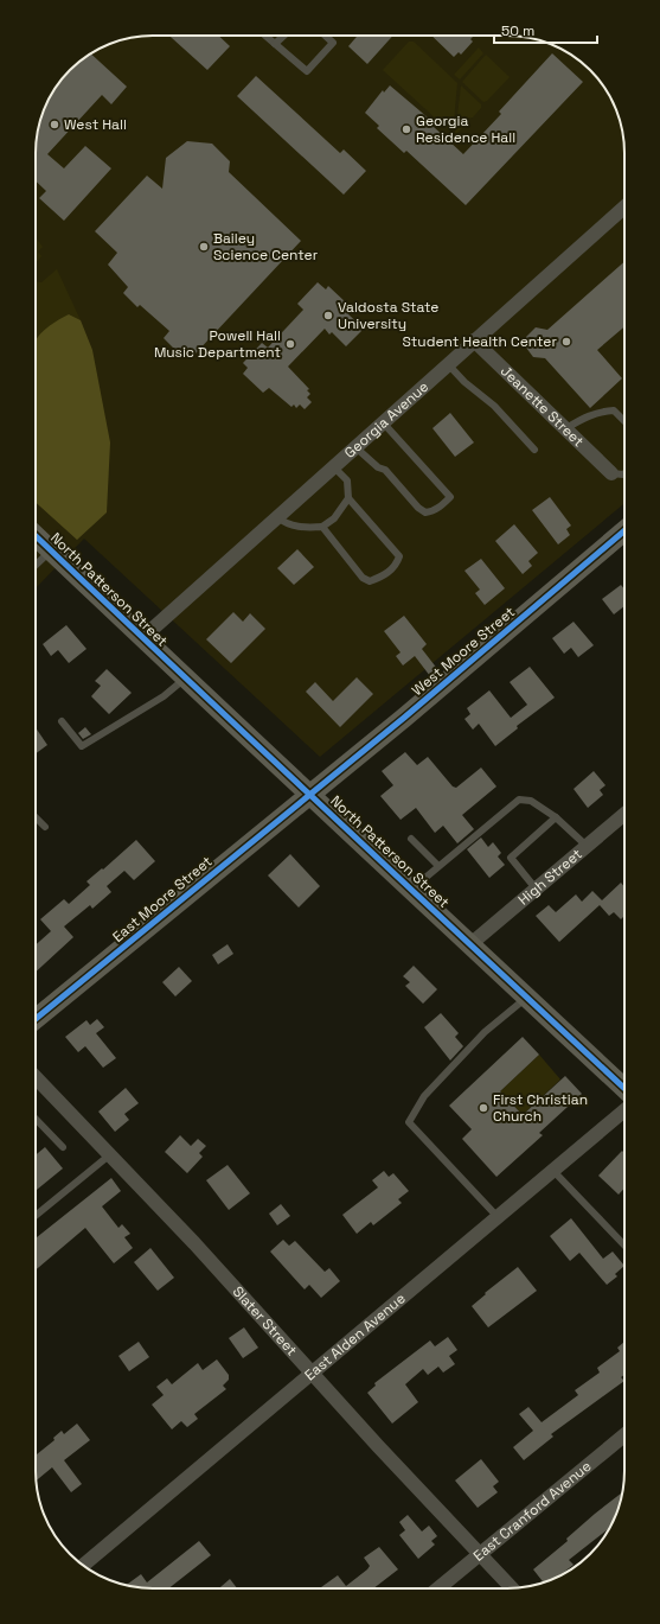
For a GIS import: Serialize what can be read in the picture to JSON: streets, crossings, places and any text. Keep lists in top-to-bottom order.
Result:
{
  "streets": {
    "main road": ["North Patterson Street", "West Moore Street", "East Moore Street"],
    "street": [
      "Jeanette Street",
      "Georgia Avenue",
      "High Street",
      "Slater Street",
      "East Alden Avenue",
      "East Cranford Avenue"
    ]
  },
  "crossings": [
    ["Jeanette Street", "Georgia Avenue"],
    ["Georgia Avenue", "North Patterson Street"],
    ["North Patterson Street", "West Moore Street"],
    ["North Patterson Street", "High Street"],
    ["North Patterson Street", "East Moore Street"],
    ["West Moore Street", "East Moore Street"],
    ["Slater Street", "East Alden Avenue"],
    ["Slater Street", "East Cranford Avenue"]
  ],
  "places": [
    "West Hall",
    "Georgia Residence Hall",
    "Bailey Science Center",
    "Valdosta State University",
    "Student Health Center",
    "Powell Hall Music Department",
    "First Christian Church"
  ],
  "scale_bar": "50 m"
}
